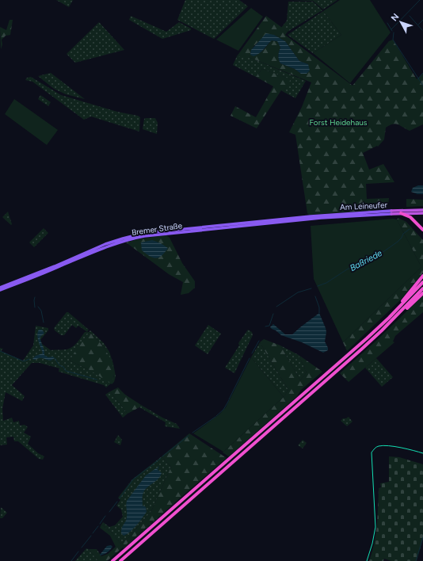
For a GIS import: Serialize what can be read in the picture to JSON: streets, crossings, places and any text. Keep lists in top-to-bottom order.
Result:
{
  "streets": {
    "highway": ["Am Leineufer"],
    "main road": ["Bremer Straße"]
  },
  "crossings": [
    ["Am Leineufer", "Bremer Straße"]
  ],
  "water": ["Baßriede"],
  "parks": ["Forst Heidehaus"],
  "north": "top left"
}
